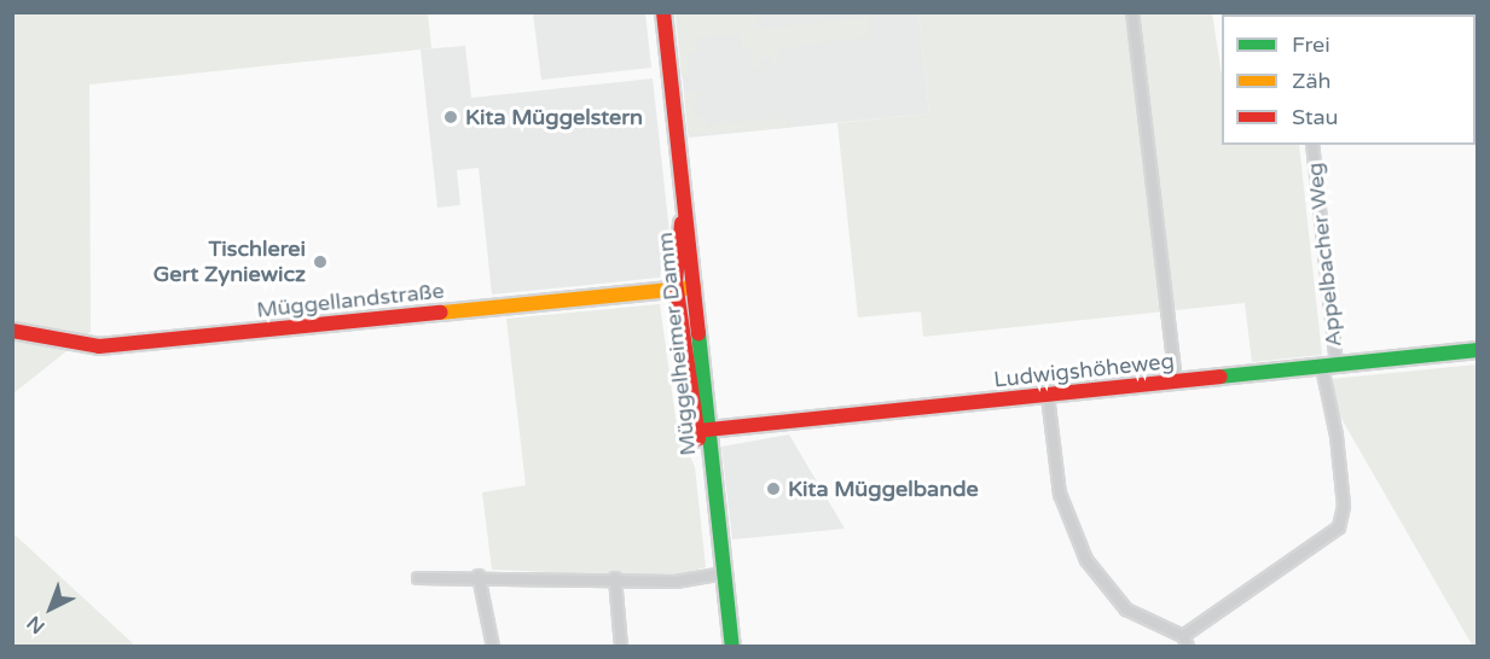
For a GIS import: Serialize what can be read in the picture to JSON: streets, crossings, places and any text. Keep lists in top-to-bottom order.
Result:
{
  "streets": {
    "street": [
      "Appelbacher Weg",
      "Müggellandstraße",
      "Müggelheimer Damm",
      "Ludwigshöheweg"
    ]
  },
  "crossings": [
    ["Appelbacher Weg", "Ludwigshöheweg"],
    ["Müggellandstraße", "Müggelheimer Damm"],
    ["Müggelheimer Damm", "Ludwigshöheweg"]
  ],
  "places": ["Kita Müggelstern", "Tischlerei Gert Zyniewicz", "Kita Müggelbande"],
  "legend": ["Frei", "Zäh", "Stau"],
  "north": "bottom left"
}
